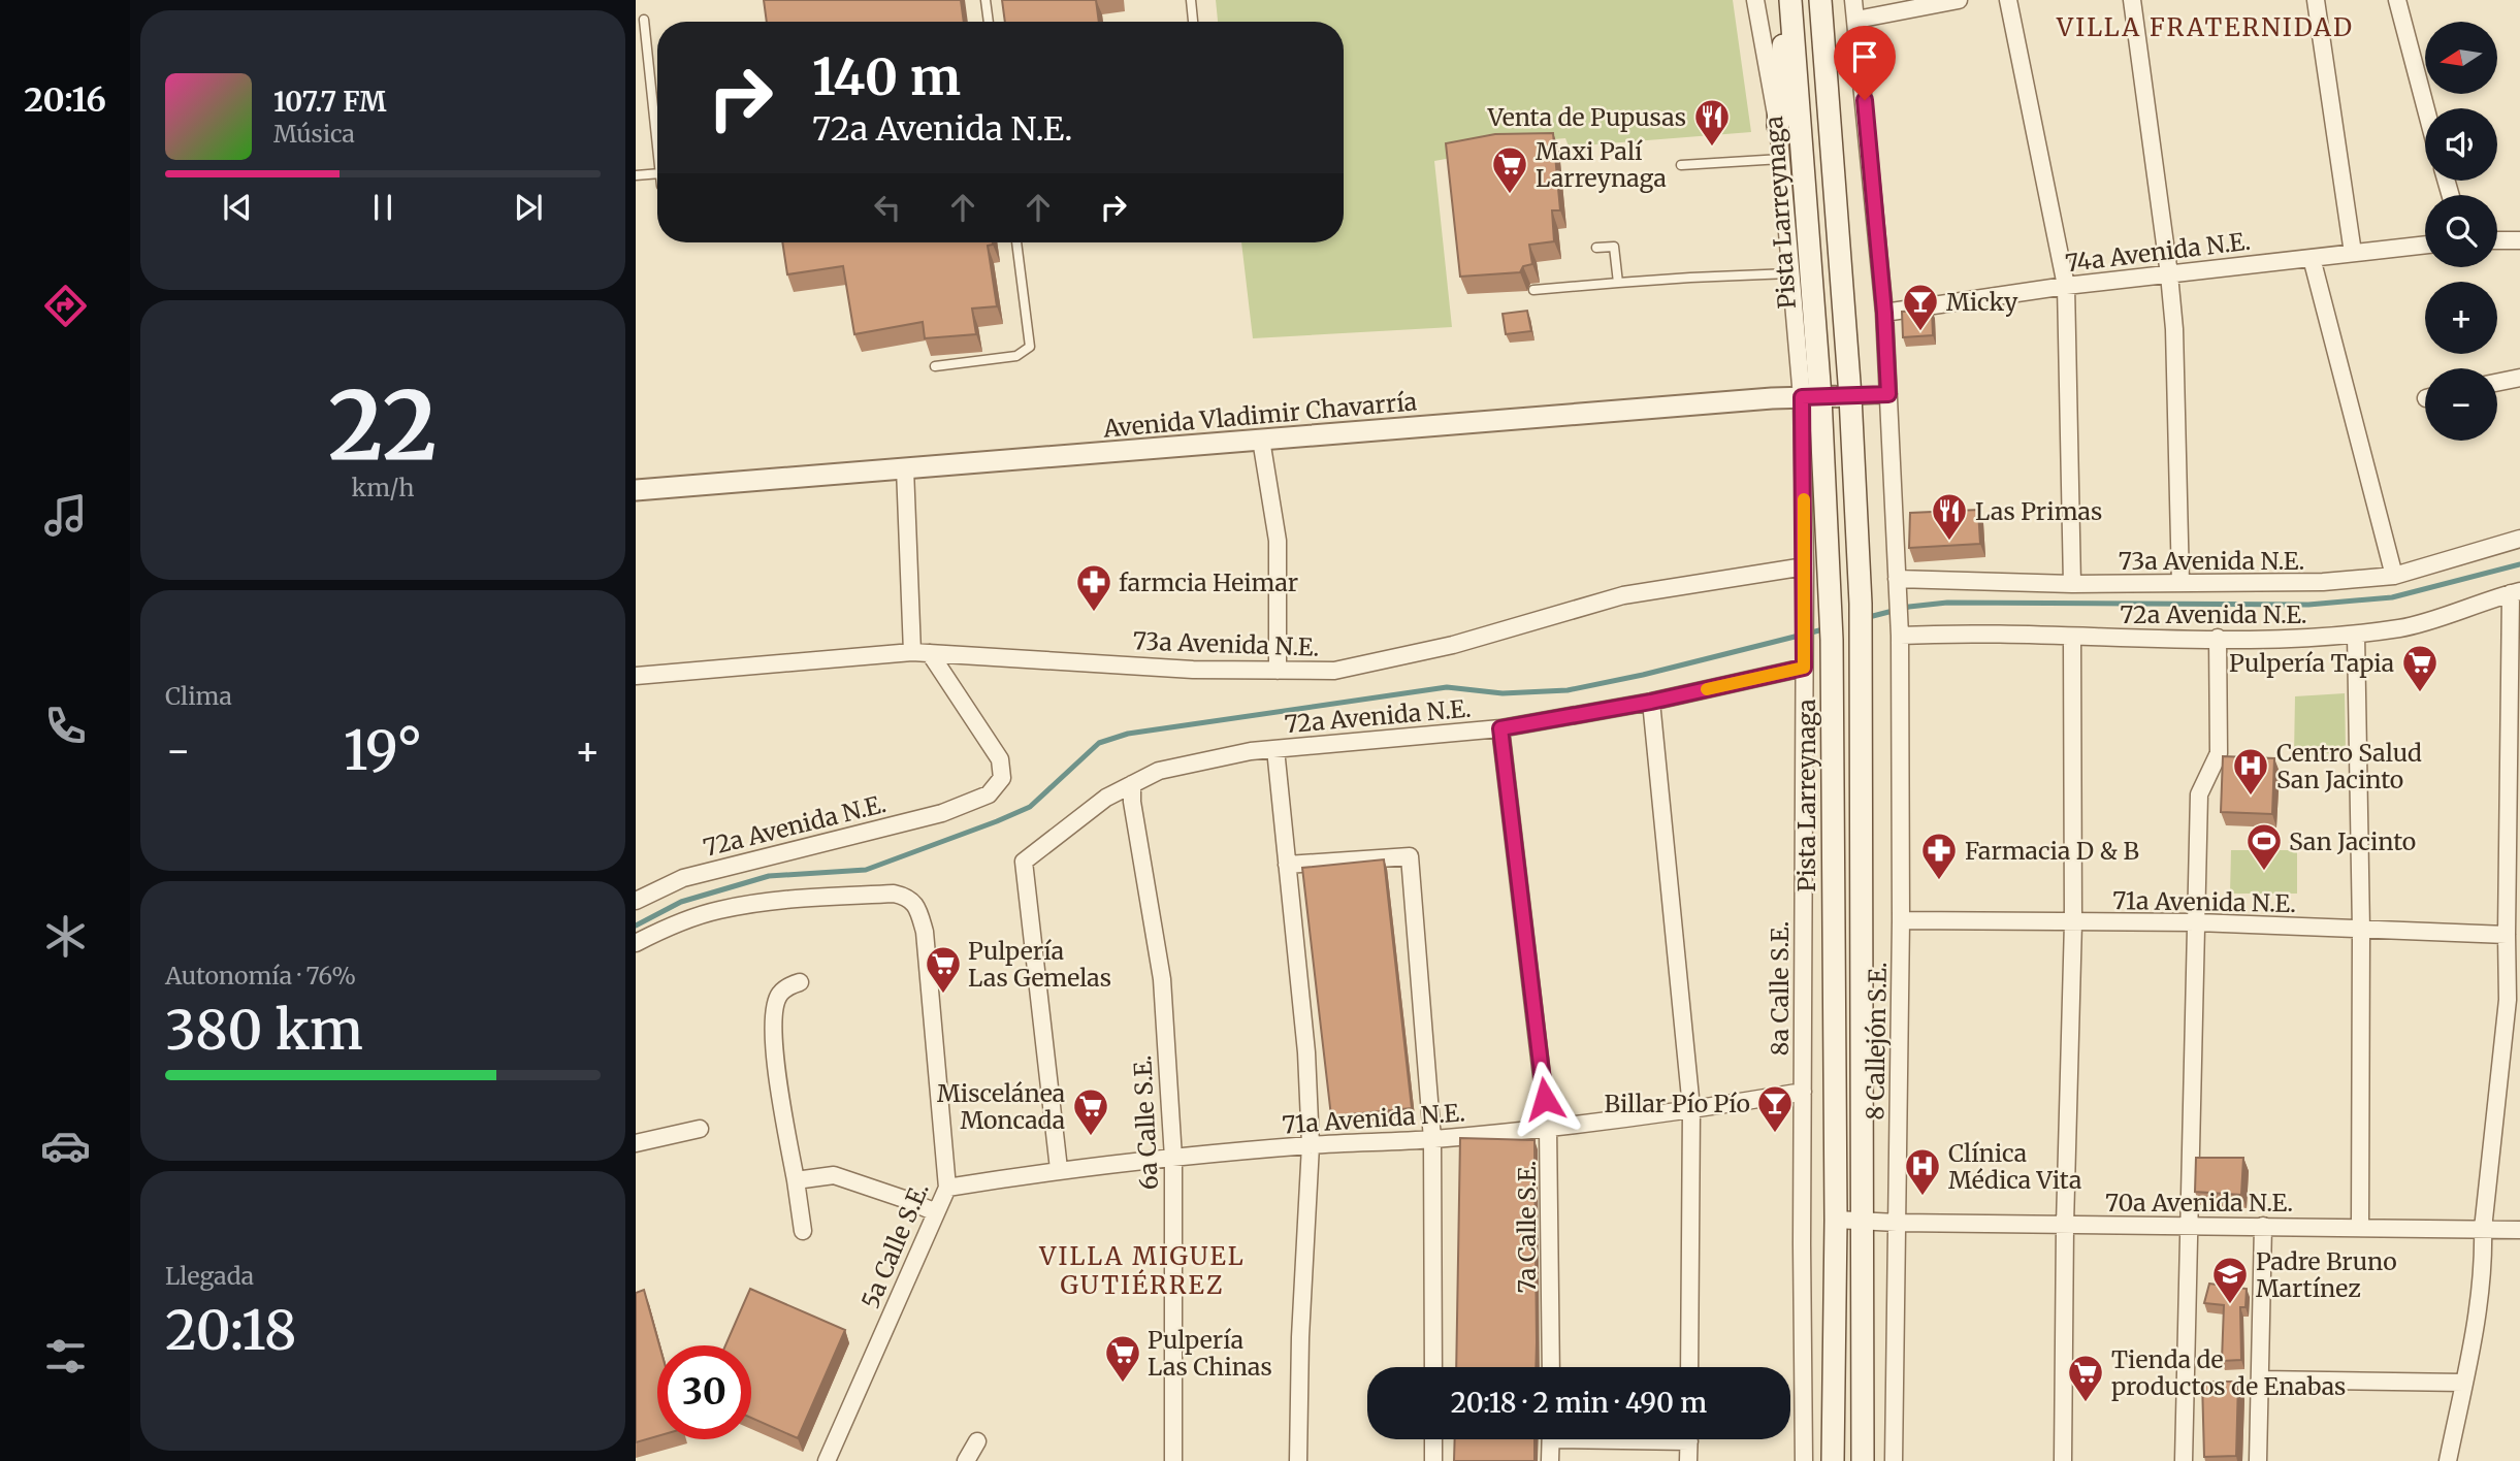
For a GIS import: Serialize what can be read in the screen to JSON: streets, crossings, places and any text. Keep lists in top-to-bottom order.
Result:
{
  "streets": {
    "main road": ["Pista Larreynaga"],
    "street": [
      "74a Avenida N.E.",
      "Avenida Vladimir Chavarría",
      "73a Avenida N.E.",
      "72a Avenida N.E.",
      "71a Avenida N.E.",
      "8a Calle S.E.",
      "8 Callejón S.E.",
      "6a Calle S.E.",
      "70a Avenida N.E.",
      "7a Calle S.E.",
      "5a Calle S.E."
    ]
  },
  "crossings": [
    ["Pista Larreynaga", "Avenida Vladimir Chavarría"],
    ["Pista Larreynaga", "8a Calle S.E."],
    ["Pista Larreynaga", "70a Avenida N.E."],
    ["Avenida Vladimir Chavarría", "8a Calle S.E."],
    ["73a Avenida N.E.", "72a Avenida N.E."],
    ["73a Avenida N.E.", "8a Calle S.E."],
    ["73a Avenida N.E.", "8 Callejón S.E."],
    ["72a Avenida N.E.", "71a Avenida N.E."],
    ["72a Avenida N.E.", "8a Calle S.E."],
    ["72a Avenida N.E.", "8 Callejón S.E."],
    ["72a Avenida N.E.", "6a Calle S.E."],
    ["72a Avenida N.E.", "7a Calle S.E."],
    ["71a Avenida N.E.", "8a Calle S.E."],
    ["71a Avenida N.E.", "8 Callejón S.E."],
    ["71a Avenida N.E.", "6a Calle S.E."],
    ["71a Avenida N.E.", "7a Calle S.E."],
    ["71a Avenida N.E.", "5a Calle S.E."],
    ["8 Callejón S.E.", "70a Avenida N.E."]
  ],
  "districts": ["VILLA FRATERNIDAD", "VILLA MIGUEL GUTIÉRREZ"],
  "places": {
    "restaurant": ["Venta de Pupusas", "Las Primas"],
    "supermarket": [
      "Maxi Palí Larreynaga",
      "Pulpería Tapia",
      "Pulpería Las Gemelas",
      "Miscelánea Moncada",
      "Pulpería Las Chinas",
      "Tienda de productos de Enabas"
    ],
    "bar": ["Micky", "Billar Pío Pío"],
    "pharmacy": ["farmcia Heimar", "Farmacia D & B"],
    "hospital": ["Centro Salud San Jacinto", "Clínica Médica Vita"],
    "sports": ["San Jacinto"],
    "school or university": ["Padre Bruno Martínez"]
  },
  "north": "left",
  "page": {
    "tabs": "20:16",
    "map_buttons": ["+", "−"],
    "turn": ["140 m", "72a Avenida N.E."],
    "song": ["107.7 FM", "Música"],
    "tile": [
      ["22", "km/h"],
      "Clima",
      ["Autonomía · 76%", "380 km"],
      ["Llegada", "20:18"]
    ],
    "heat": ["−", "19°", "+"],
    "limit": "30",
    "trip": "20:18 · 2 min · 490 m"
  }
}
